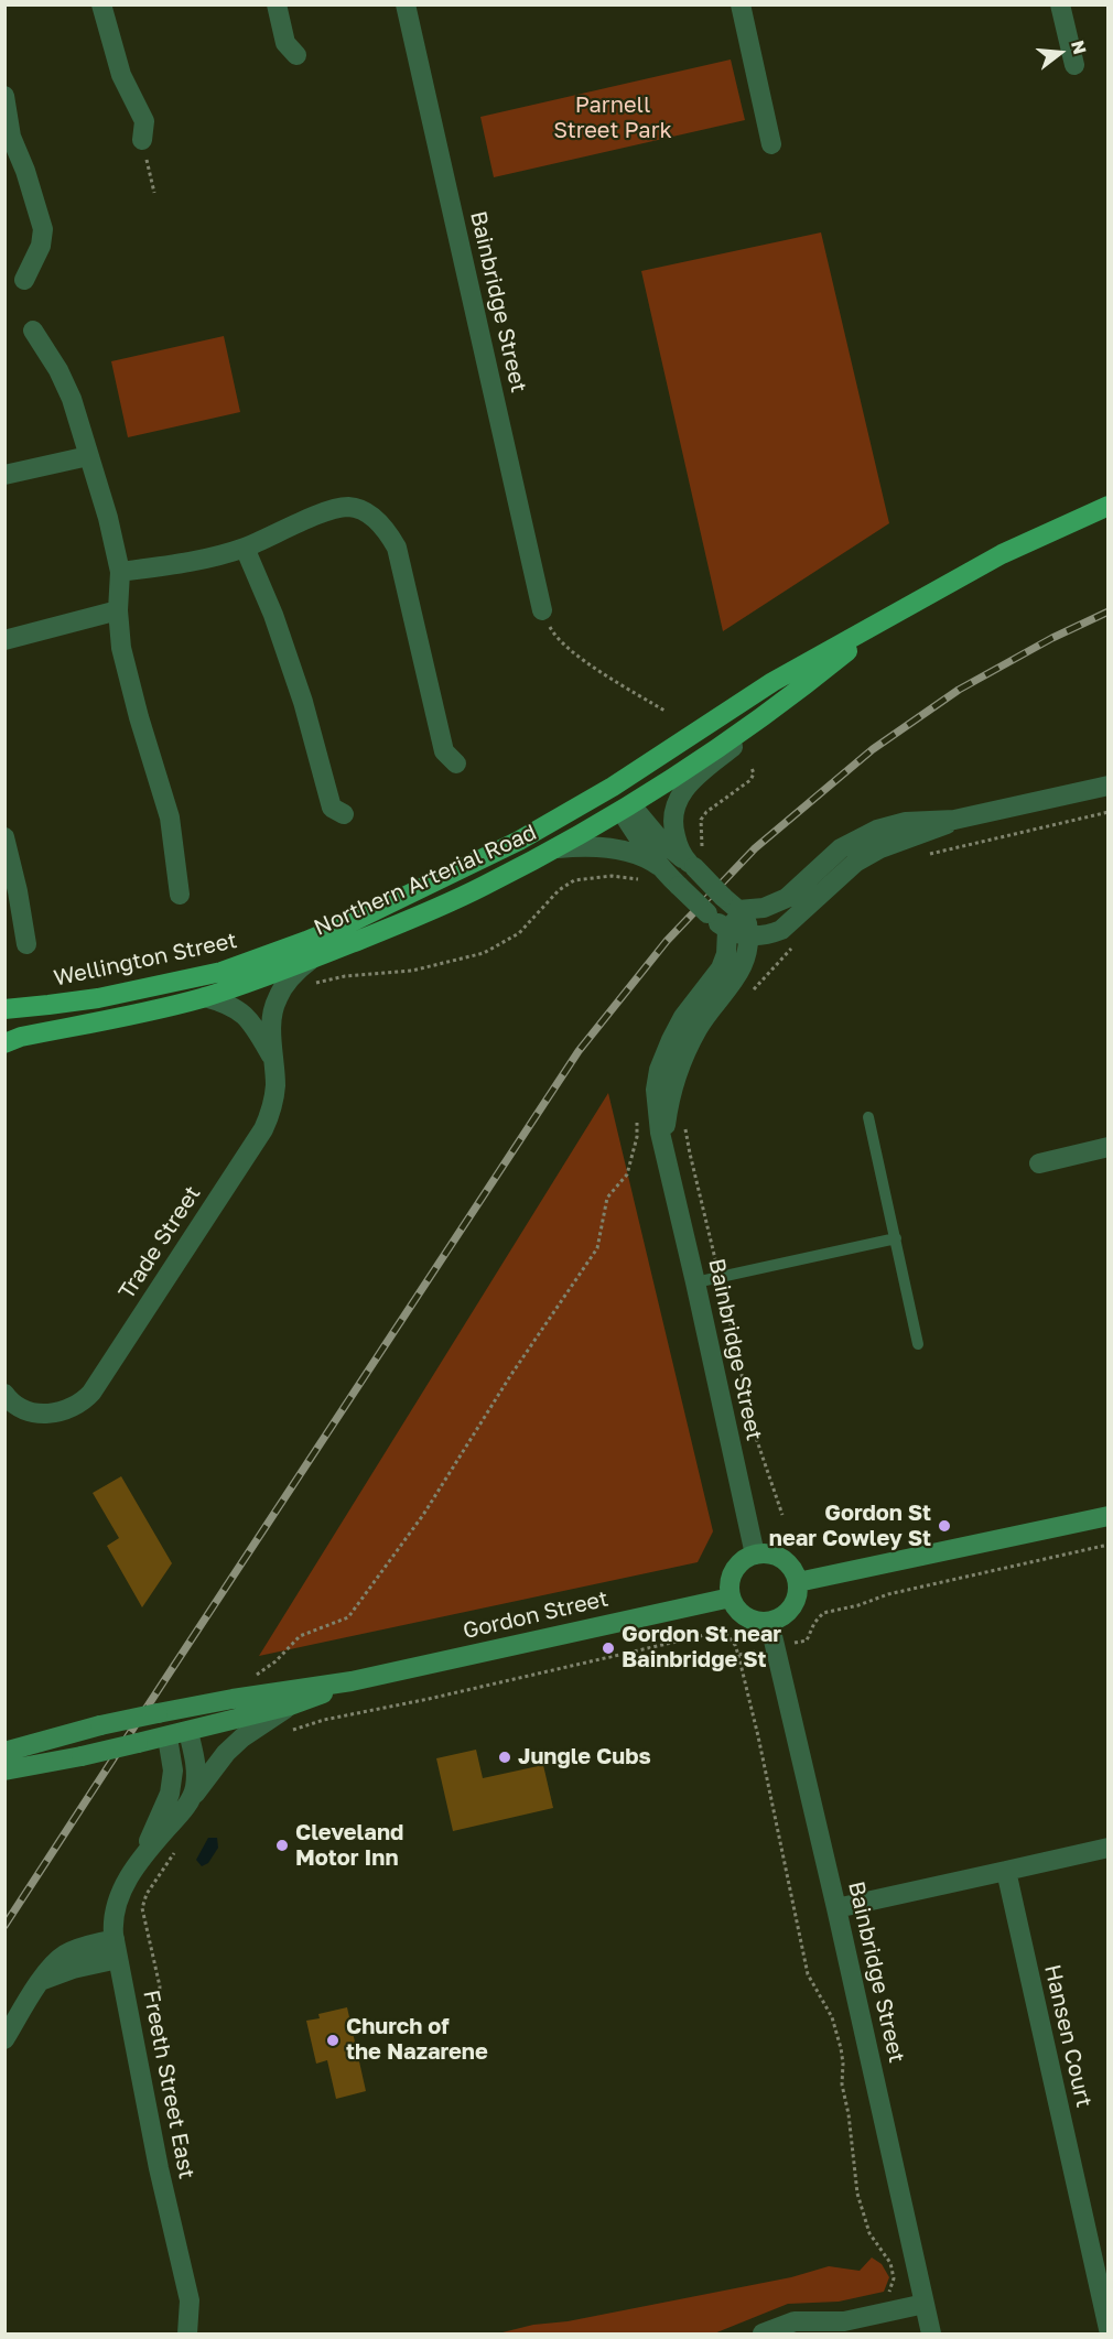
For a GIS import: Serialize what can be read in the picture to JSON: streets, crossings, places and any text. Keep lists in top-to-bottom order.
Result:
{
  "streets": {
    "main road": ["Northern Arterial Road", "Wellington Street"],
    "street": [
      "Bainbridge Street",
      "Trade Street",
      "Gordon Street",
      "Hansen Court",
      "Freeth Street East"
    ]
  },
  "crossings": [
    ["Bainbridge Street", "Gordon Street"],
    ["Northern Arterial Road", "Wellington Street"],
    ["Northern Arterial Road", "Trade Street"],
    ["Gordon Street", "Freeth Street East"]
  ],
  "parks": ["Parnell Street Park"],
  "places": [
    "Gordon St near Cowley St",
    "Gordon St near Bainbridge St",
    "Jungle Cubs",
    "Cleveland Motor Inn",
    "Church of the Nazarene"
  ],
  "north": "right"
}
